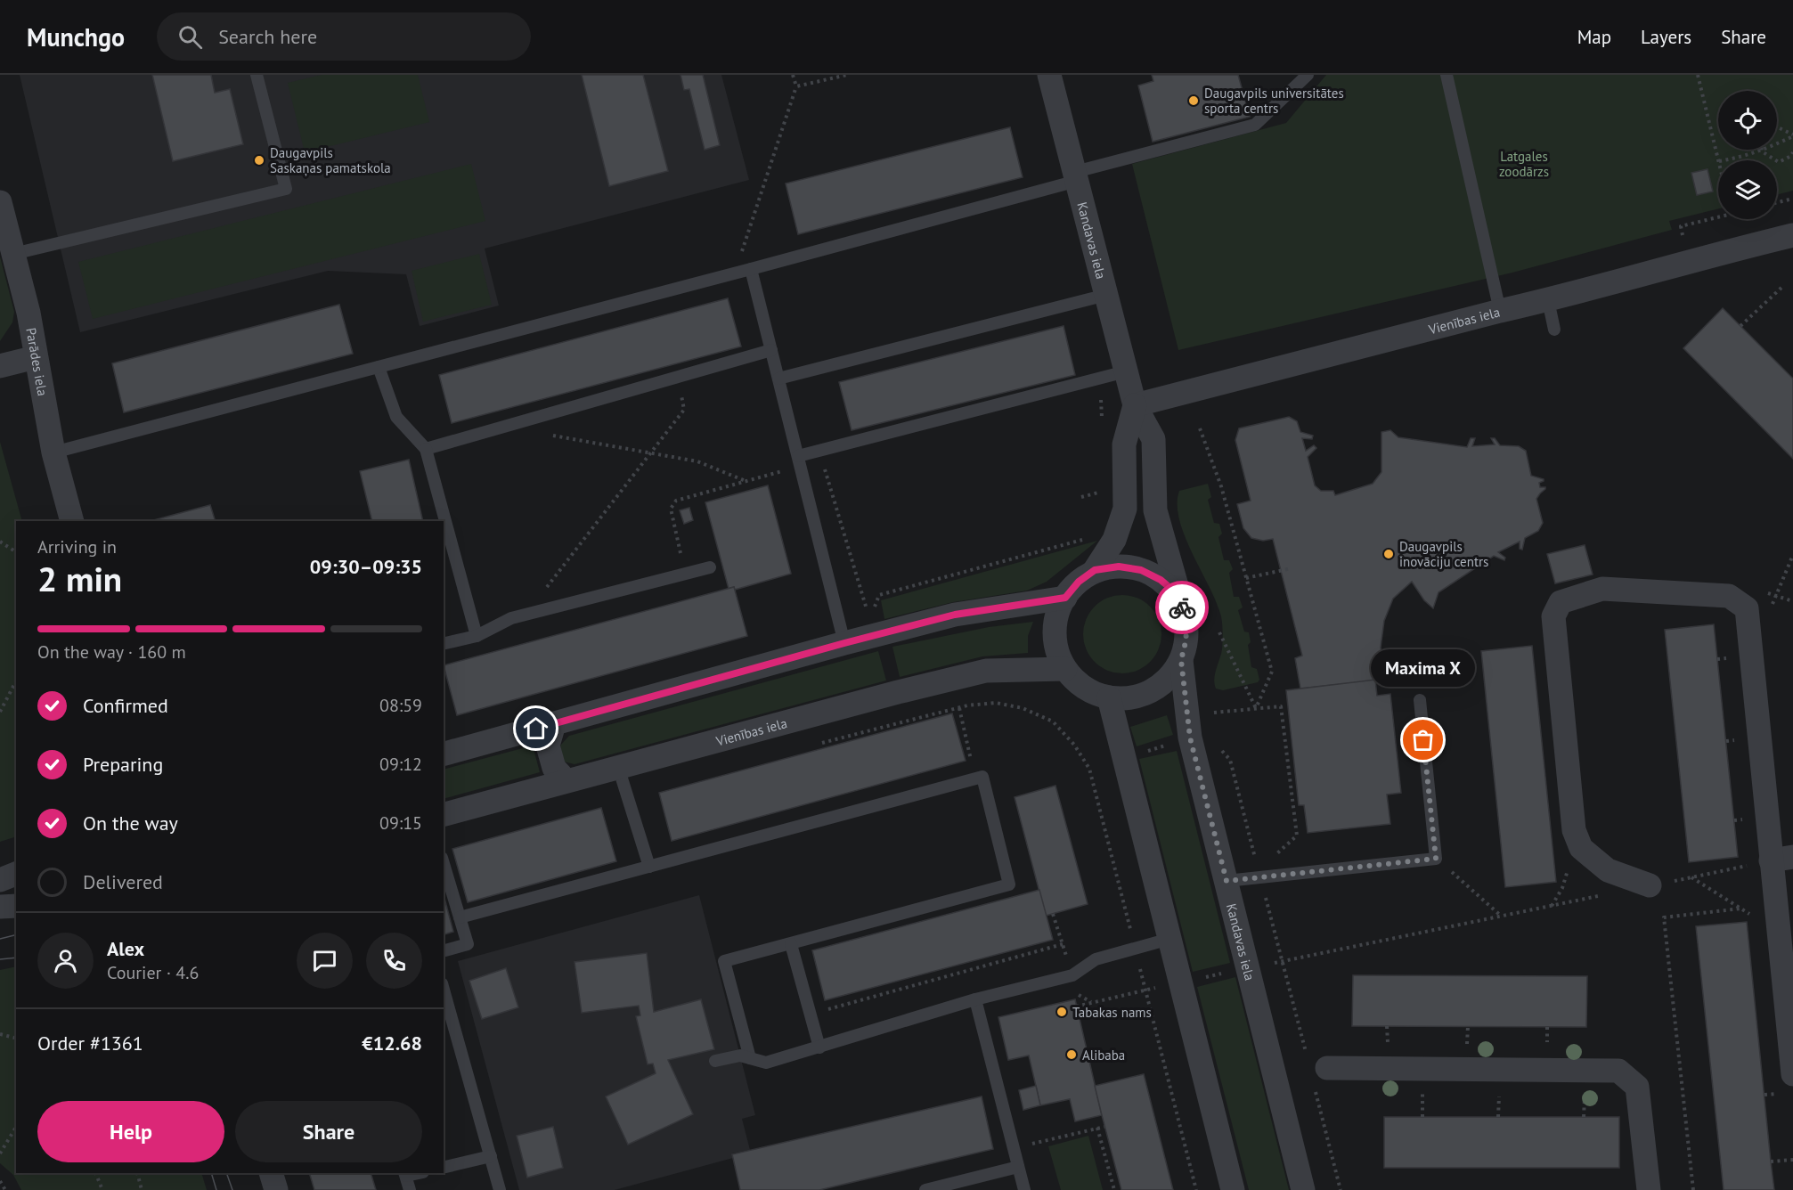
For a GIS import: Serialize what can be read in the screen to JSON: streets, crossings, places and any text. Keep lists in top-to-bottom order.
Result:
{
  "streets": {
    "street": ["Kandavas iela", "Vienības iela", "Parādes iela"]
  },
  "crossings": [
    ["Kandavas iela", "Vienības iela"]
  ],
  "parks": ["Latgales zoodārzs"],
  "places": [
    "Daugavpils universitātes sporta centrs",
    "Daugavpils Saskaņas pamatskola",
    "Daugavpils inovāciju centrs",
    "Maxima X",
    "Tabakas nams",
    "Alibaba"
  ],
  "page": {
    "header": "Munchgo",
    "search": "Search here",
    "nav": ["Map", "Layers", "Share"],
    "heading": ["2 min", "Arriving in", "09:30–09:35"],
    "panel": [
      "Alex",
      "Courier · 4.6",
      "Order #1361",
      "€12.68"
    ],
    "bar": "On the way · 160 m",
    "bubble": "Maxima X",
    "list": [
      ["Confirmed", "08:59"],
      ["Preparing", "09:12"],
      ["On the way", "09:15"],
      "Delivered"
    ],
    "buttons": ["Help", "Share"]
  }
}
